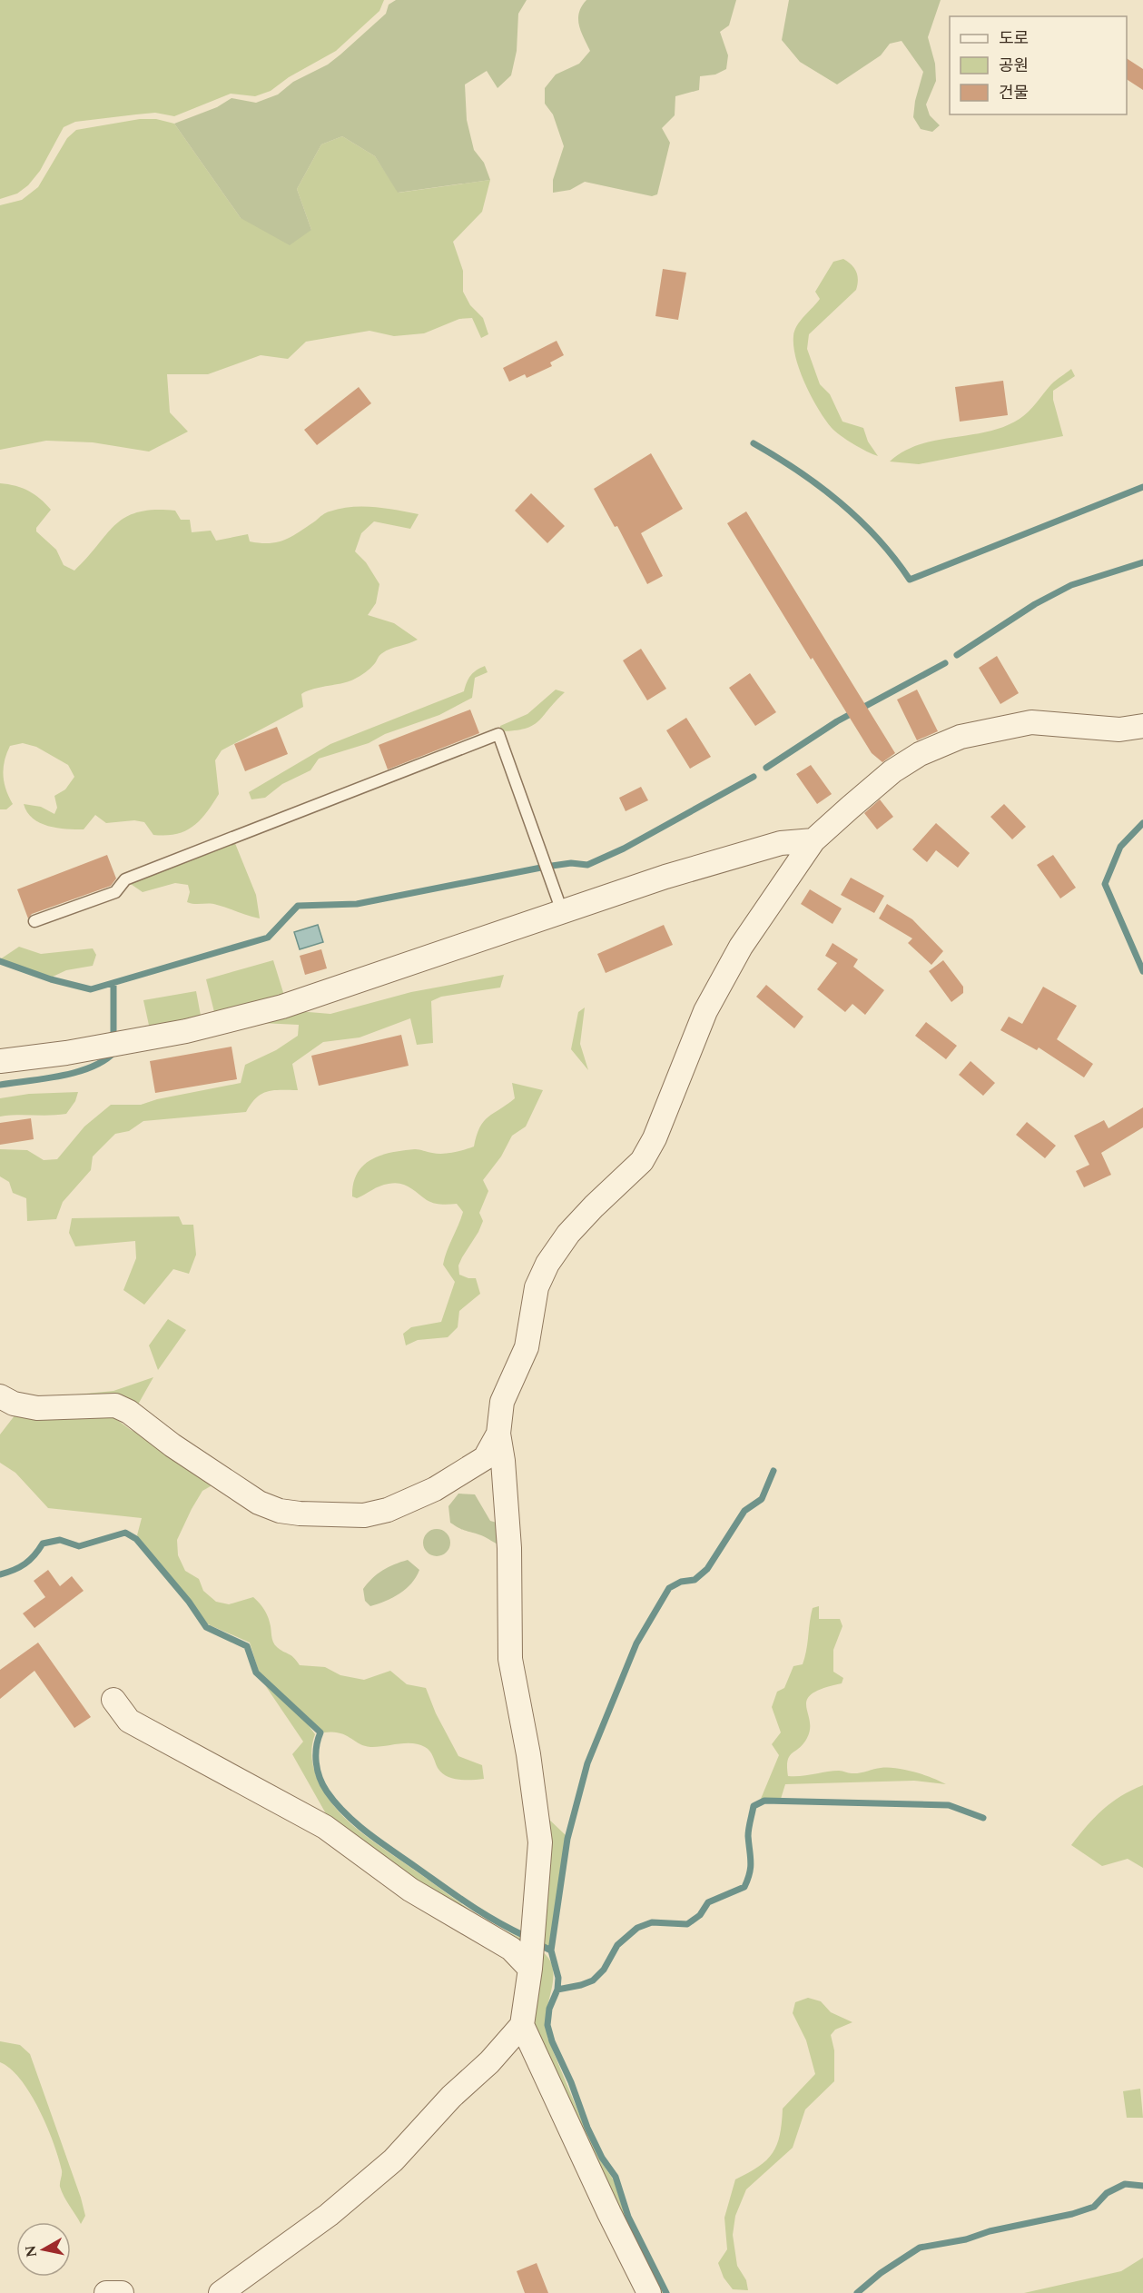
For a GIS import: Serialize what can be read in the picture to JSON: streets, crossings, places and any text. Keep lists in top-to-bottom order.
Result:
{
  "legend": ["도로", "공원", "건물"],
  "north": "left"
}
